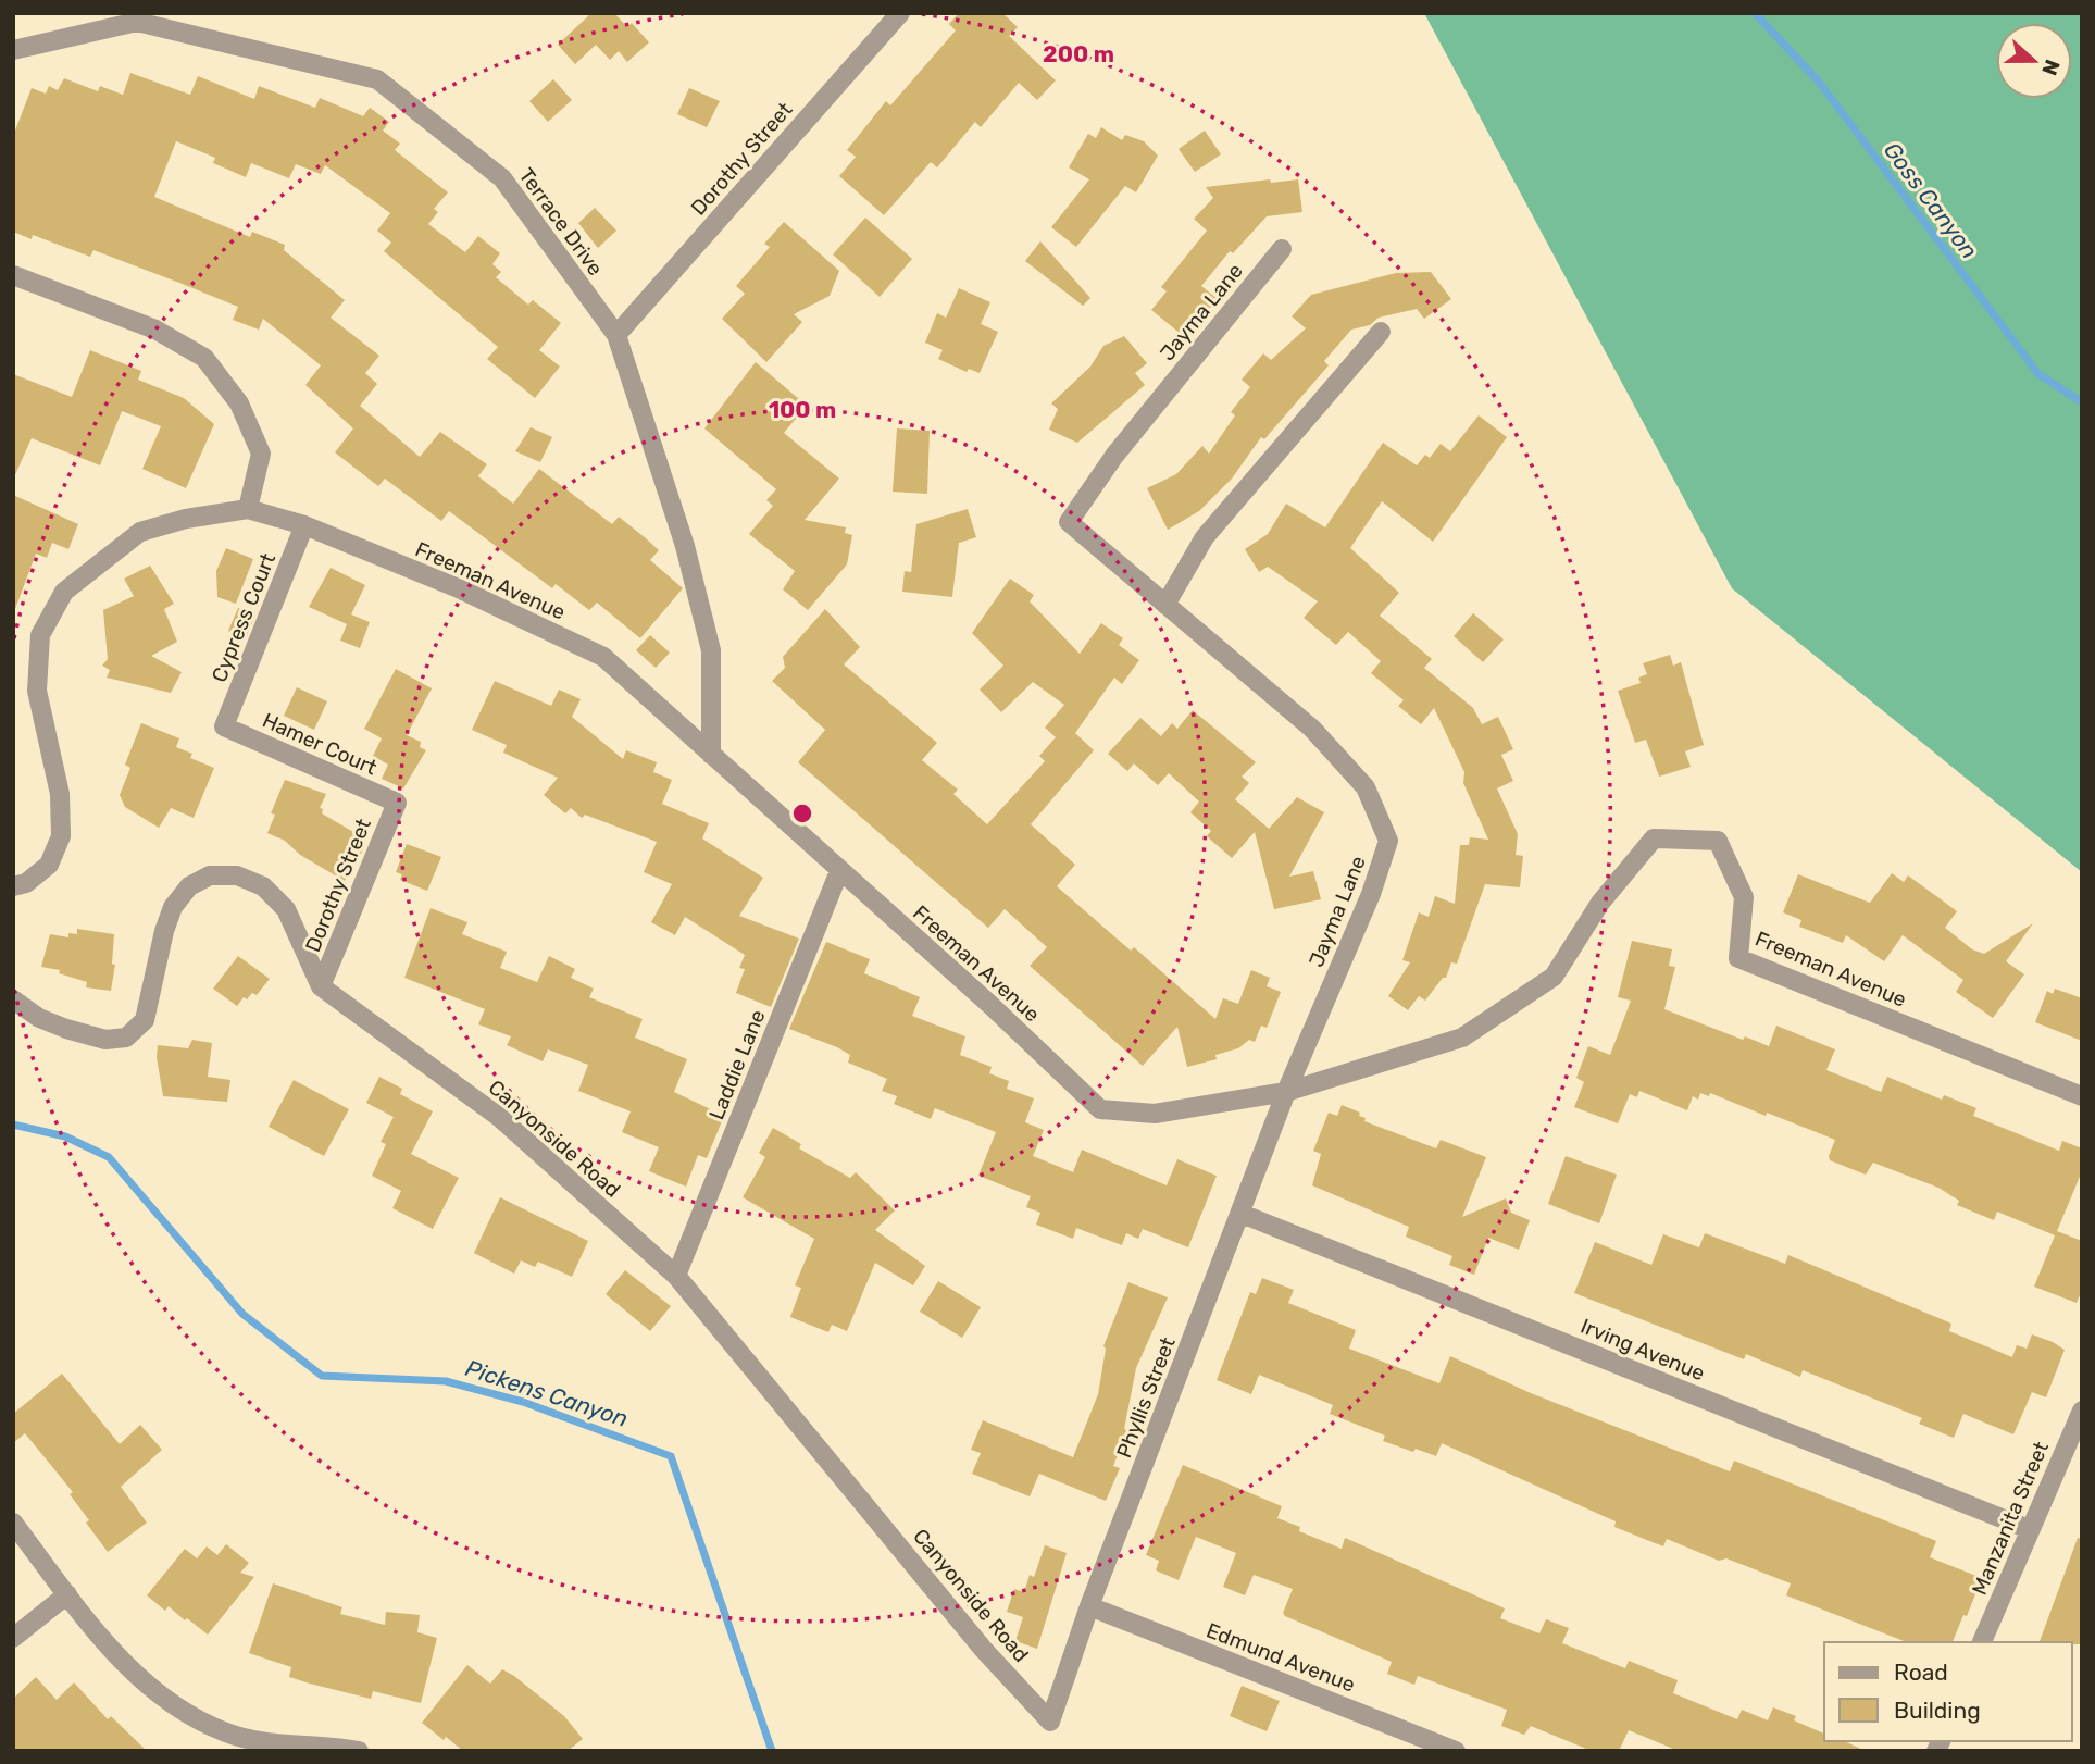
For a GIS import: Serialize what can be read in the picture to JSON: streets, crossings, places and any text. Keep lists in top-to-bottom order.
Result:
{
  "streets": {
    "street": [
      "Dorothy Street",
      "Terrace Drive",
      "Jayma Lane",
      "Freeman Avenue",
      "Cypress Court",
      "Hamer Court",
      "Laddie Lane",
      "Canyonside Road",
      "Irving Avenue",
      "Phyllis Street",
      "Manzanita Street",
      "Edmund Avenue"
    ]
  },
  "crossings": [
    ["Dorothy Street", "Terrace Drive"],
    ["Dorothy Street", "Hamer Court"],
    ["Dorothy Street", "Canyonside Road"],
    ["Terrace Drive", "Freeman Avenue"],
    ["Jayma Lane", "Freeman Avenue"],
    ["Jayma Lane", "Phyllis Street"],
    ["Freeman Avenue", "Cypress Court"],
    ["Freeman Avenue", "Laddie Lane"],
    ["Freeman Avenue", "Phyllis Street"],
    ["Cypress Court", "Hamer Court"],
    ["Laddie Lane", "Canyonside Road"],
    ["Canyonside Road", "Phyllis Street"],
    ["Irving Avenue", "Phyllis Street"],
    ["Irving Avenue", "Manzanita Street"],
    ["Phyllis Street", "Edmund Avenue"]
  ],
  "water": ["Goss Canyon", "Pickens Canyon"],
  "legend": ["Road", "Building"],
  "north": "right",
  "rings": ["200 m", "100 m"]
}
